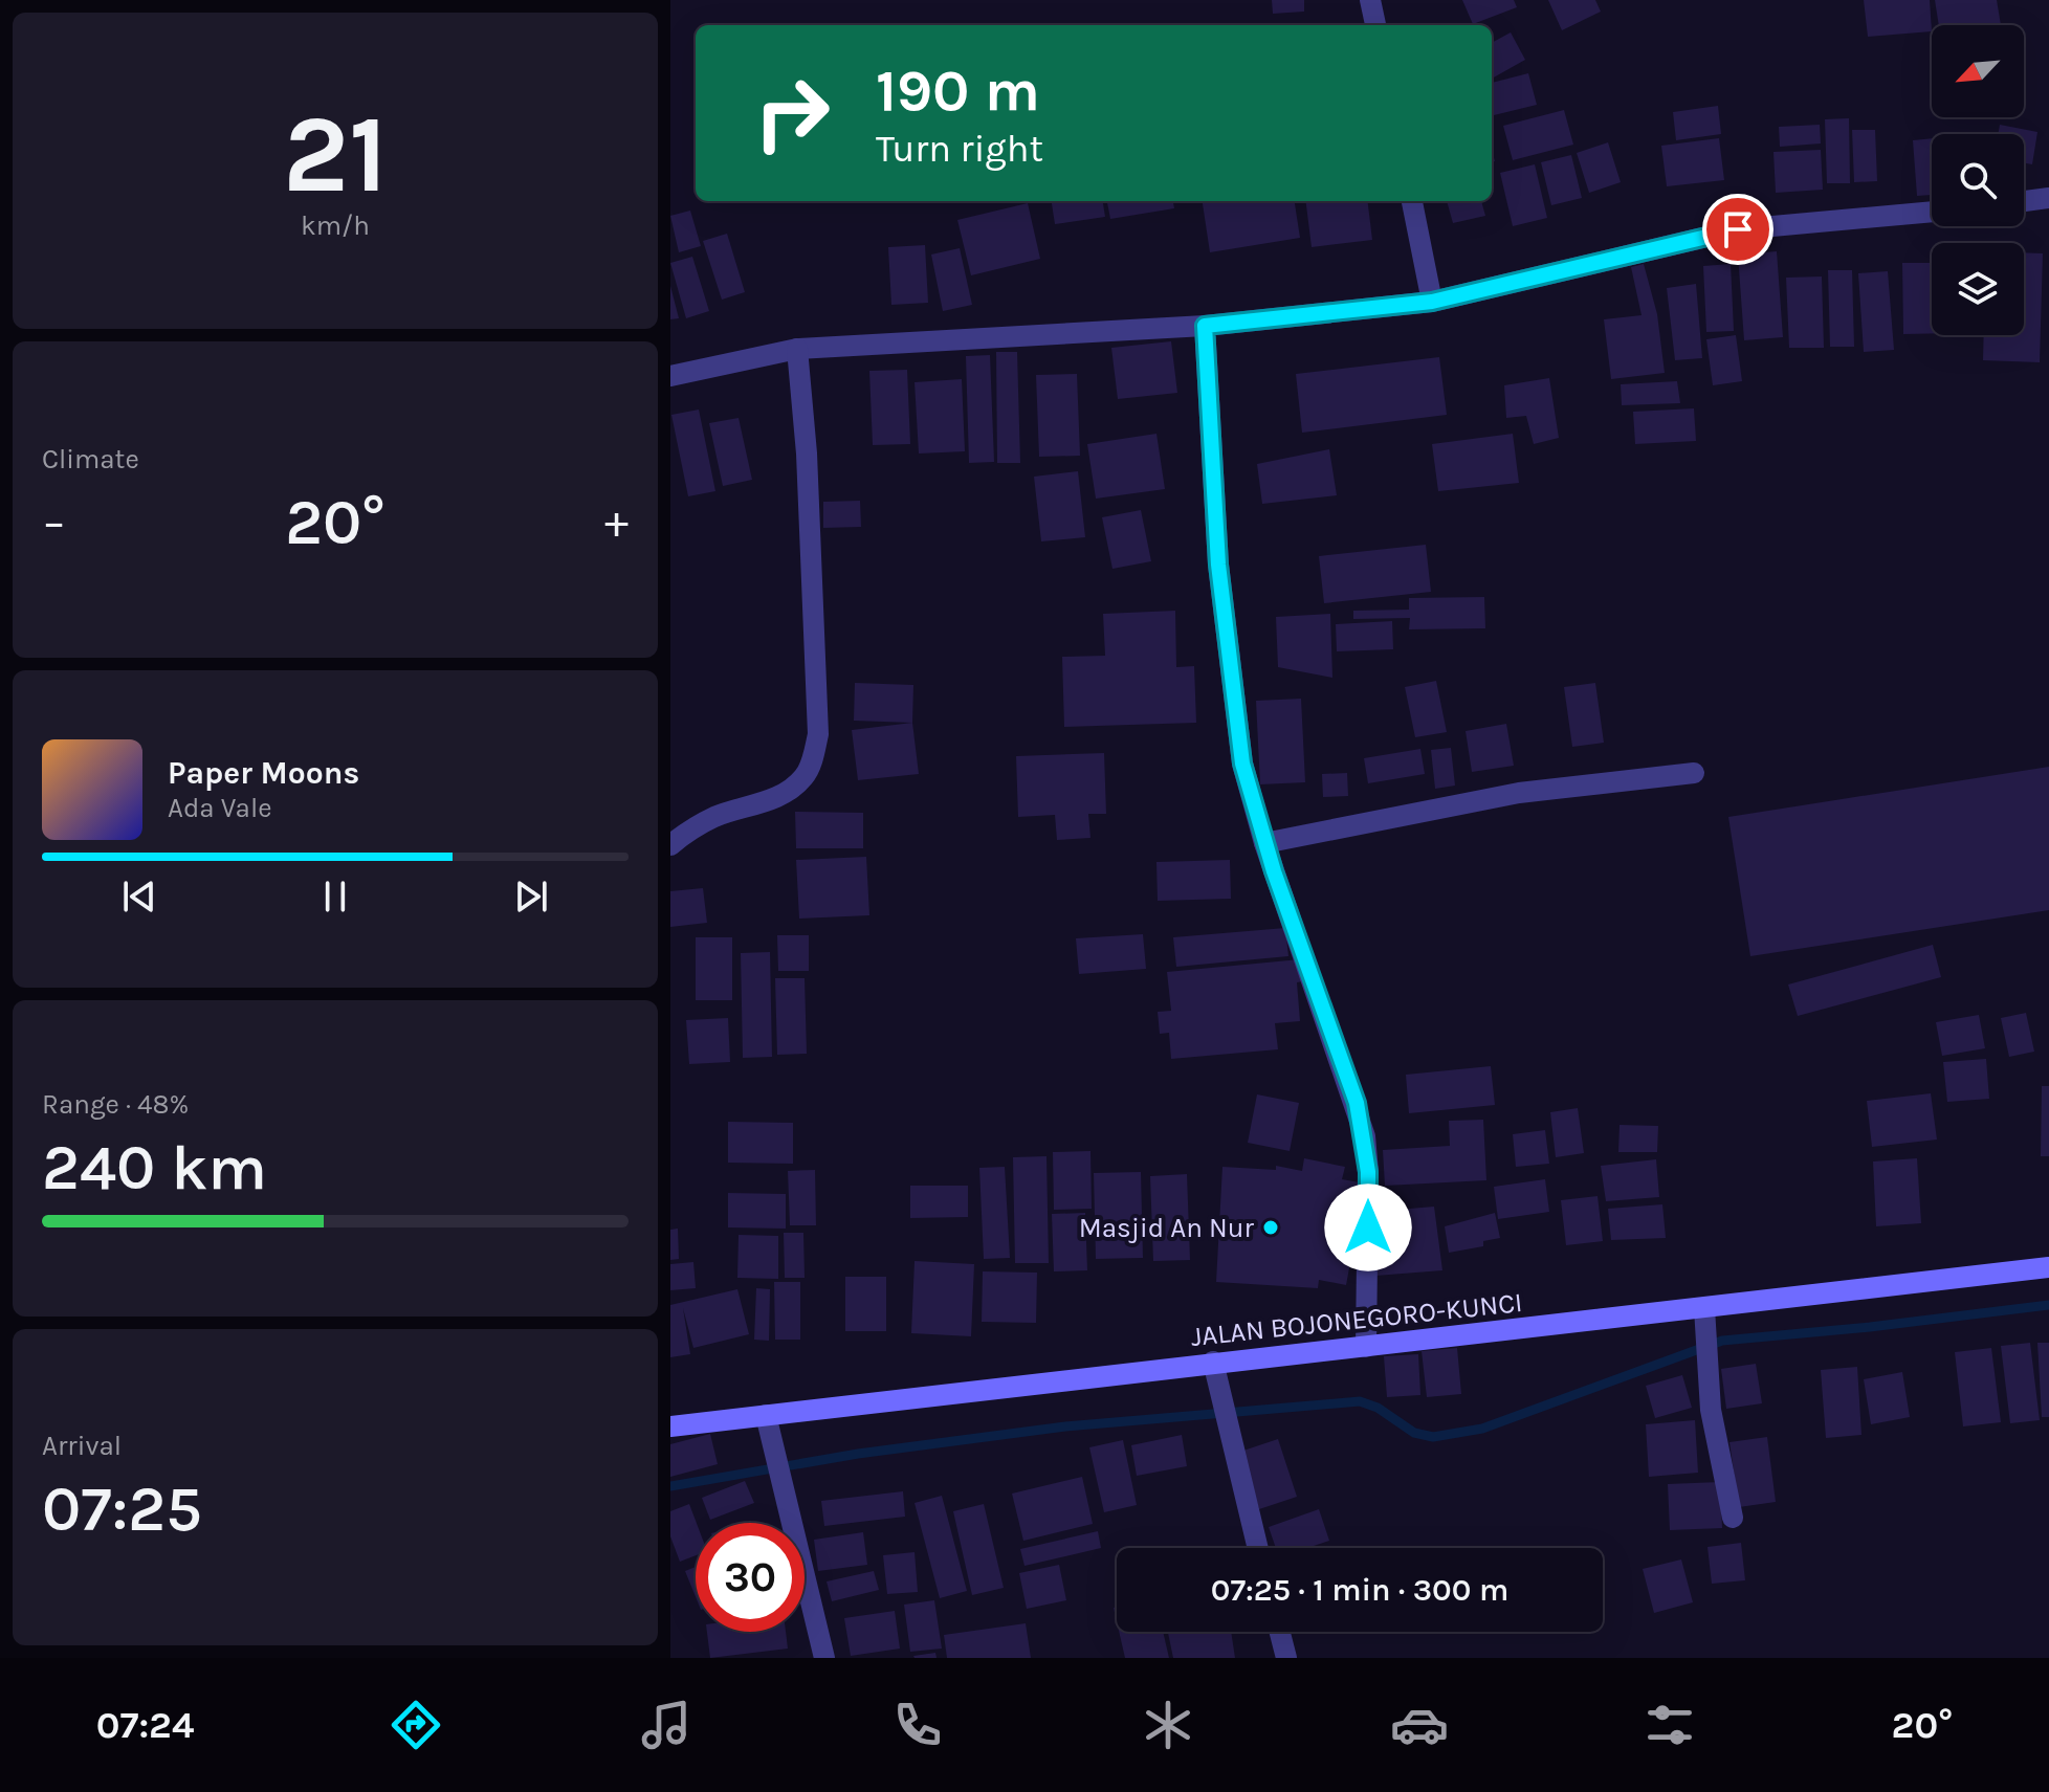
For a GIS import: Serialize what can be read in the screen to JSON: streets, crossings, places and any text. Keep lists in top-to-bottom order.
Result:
{
  "streets": {
    "main road": ["JALAN BOJONEGORO-KUNCI"]
  },
  "places": ["Masjid An Nur"],
  "north": "bottom left",
  "page": {
    "tile": [
      ["21", "km/h"],
      "Climate",
      ["Range · 48%", "240 km"],
      ["Arrival", "07:25"]
    ],
    "turn": ["190 m", "Turn right"],
    "heat": ["−", "20°", "+"],
    "song": ["Paper Moons", "Ada Vale"],
    "limit": "30",
    "trip": "07:25 · 1 min · 300 m",
    "tabs": ["07:24", "20°"]
  }
}
